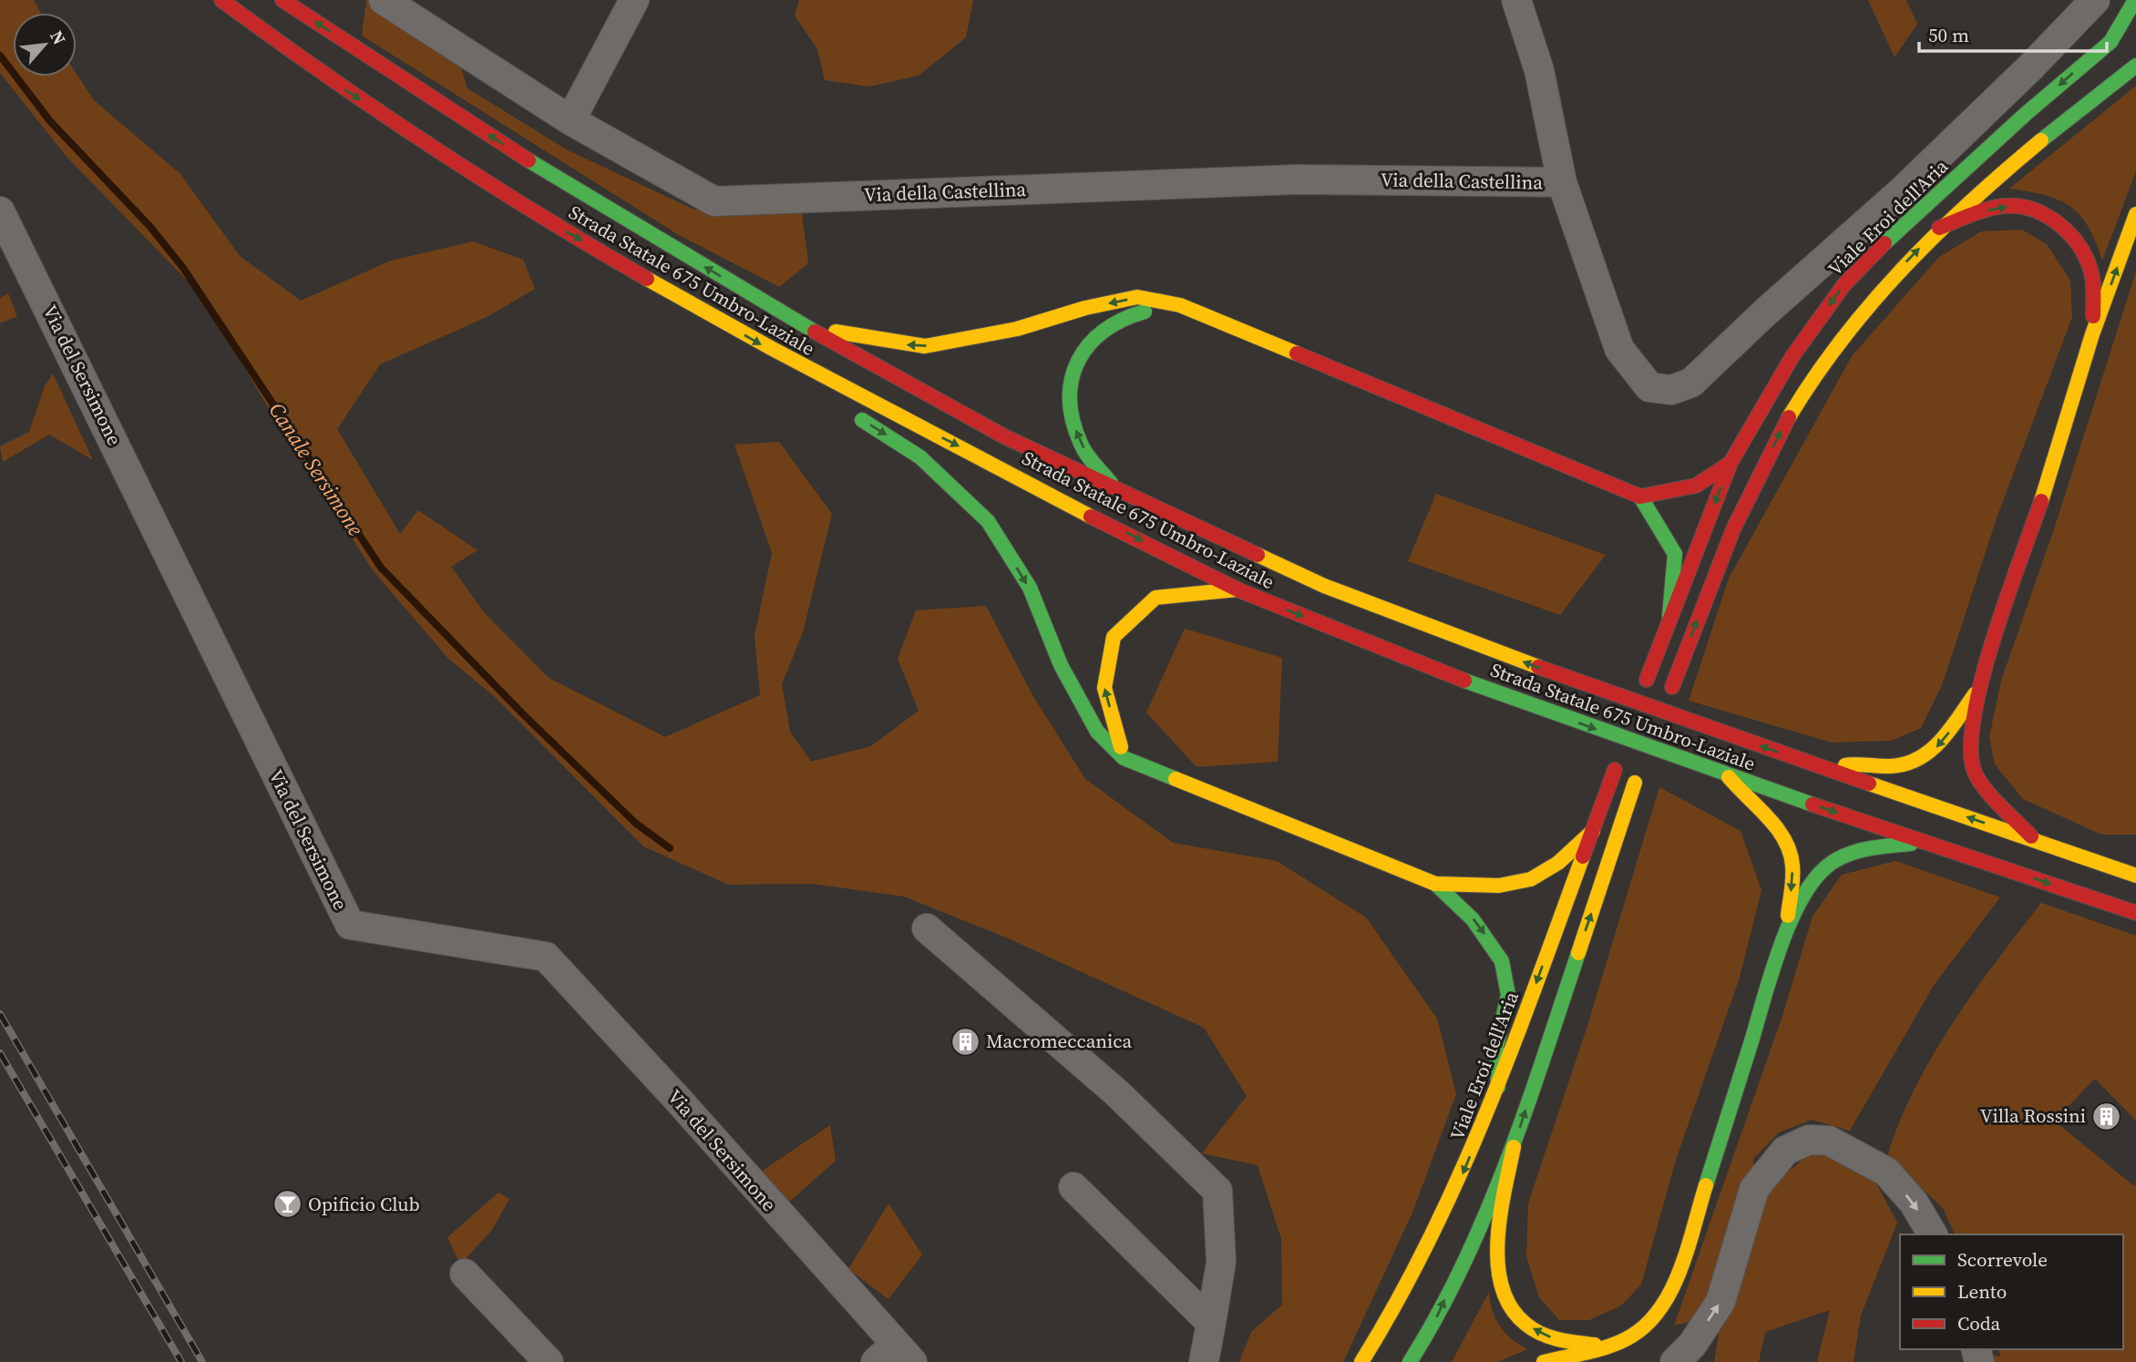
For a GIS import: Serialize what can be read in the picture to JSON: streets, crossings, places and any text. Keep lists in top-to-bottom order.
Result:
{
  "streets": {
    "main road": ["Viale Eroi dell'Aria", "Strada Statale 675 Umbro-Laziale"],
    "street": ["Via della Castellina", "Via del Sersimone"]
  },
  "water": ["Canale Sersimone"],
  "places": {
    "building": ["Macromeccanica", "Villa Rossini"],
    "bar": ["Opificio Club"]
  },
  "legend": ["Scorrevole", "Lento", "Coda"],
  "scale_bar": "50 m",
  "north": "top right"
}
